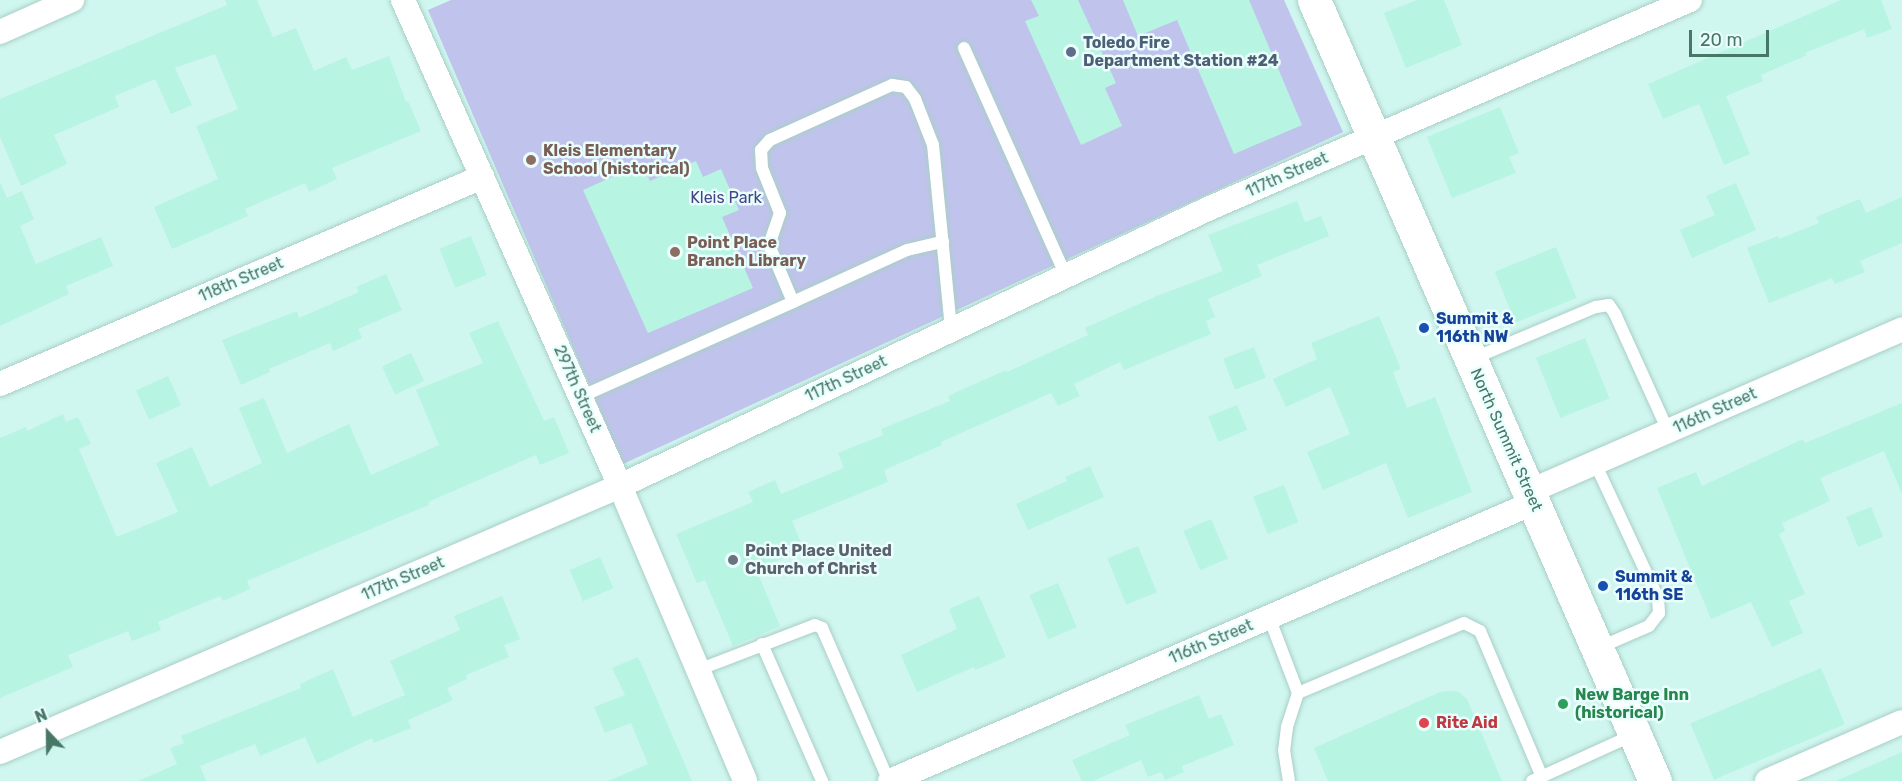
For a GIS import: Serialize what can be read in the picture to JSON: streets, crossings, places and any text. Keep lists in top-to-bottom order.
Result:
{
  "streets": {
    "main road": ["North Summit Street"],
    "street": [
      "117th Street",
      "118th Street",
      "297th Street",
      "116th Street"
    ]
  },
  "crossings": [
    ["117th Street", "297th Street"],
    ["117th Street", "North Summit Street"],
    ["118th Street", "297th Street"],
    ["116th Street", "North Summit Street"]
  ],
  "parks": ["Kleis Park"],
  "places": [
    "Toledo Fire Department Station #24",
    "Kleis Elementary School (historical)",
    "Point Place Branch Library",
    "Summit & 116th NW",
    "Point Place United Church of Christ",
    "Summit & 116th SE",
    "New Barge Inn (historical)",
    "Rite Aid"
  ],
  "scale_bar": "20 m",
  "north": "top"
}
